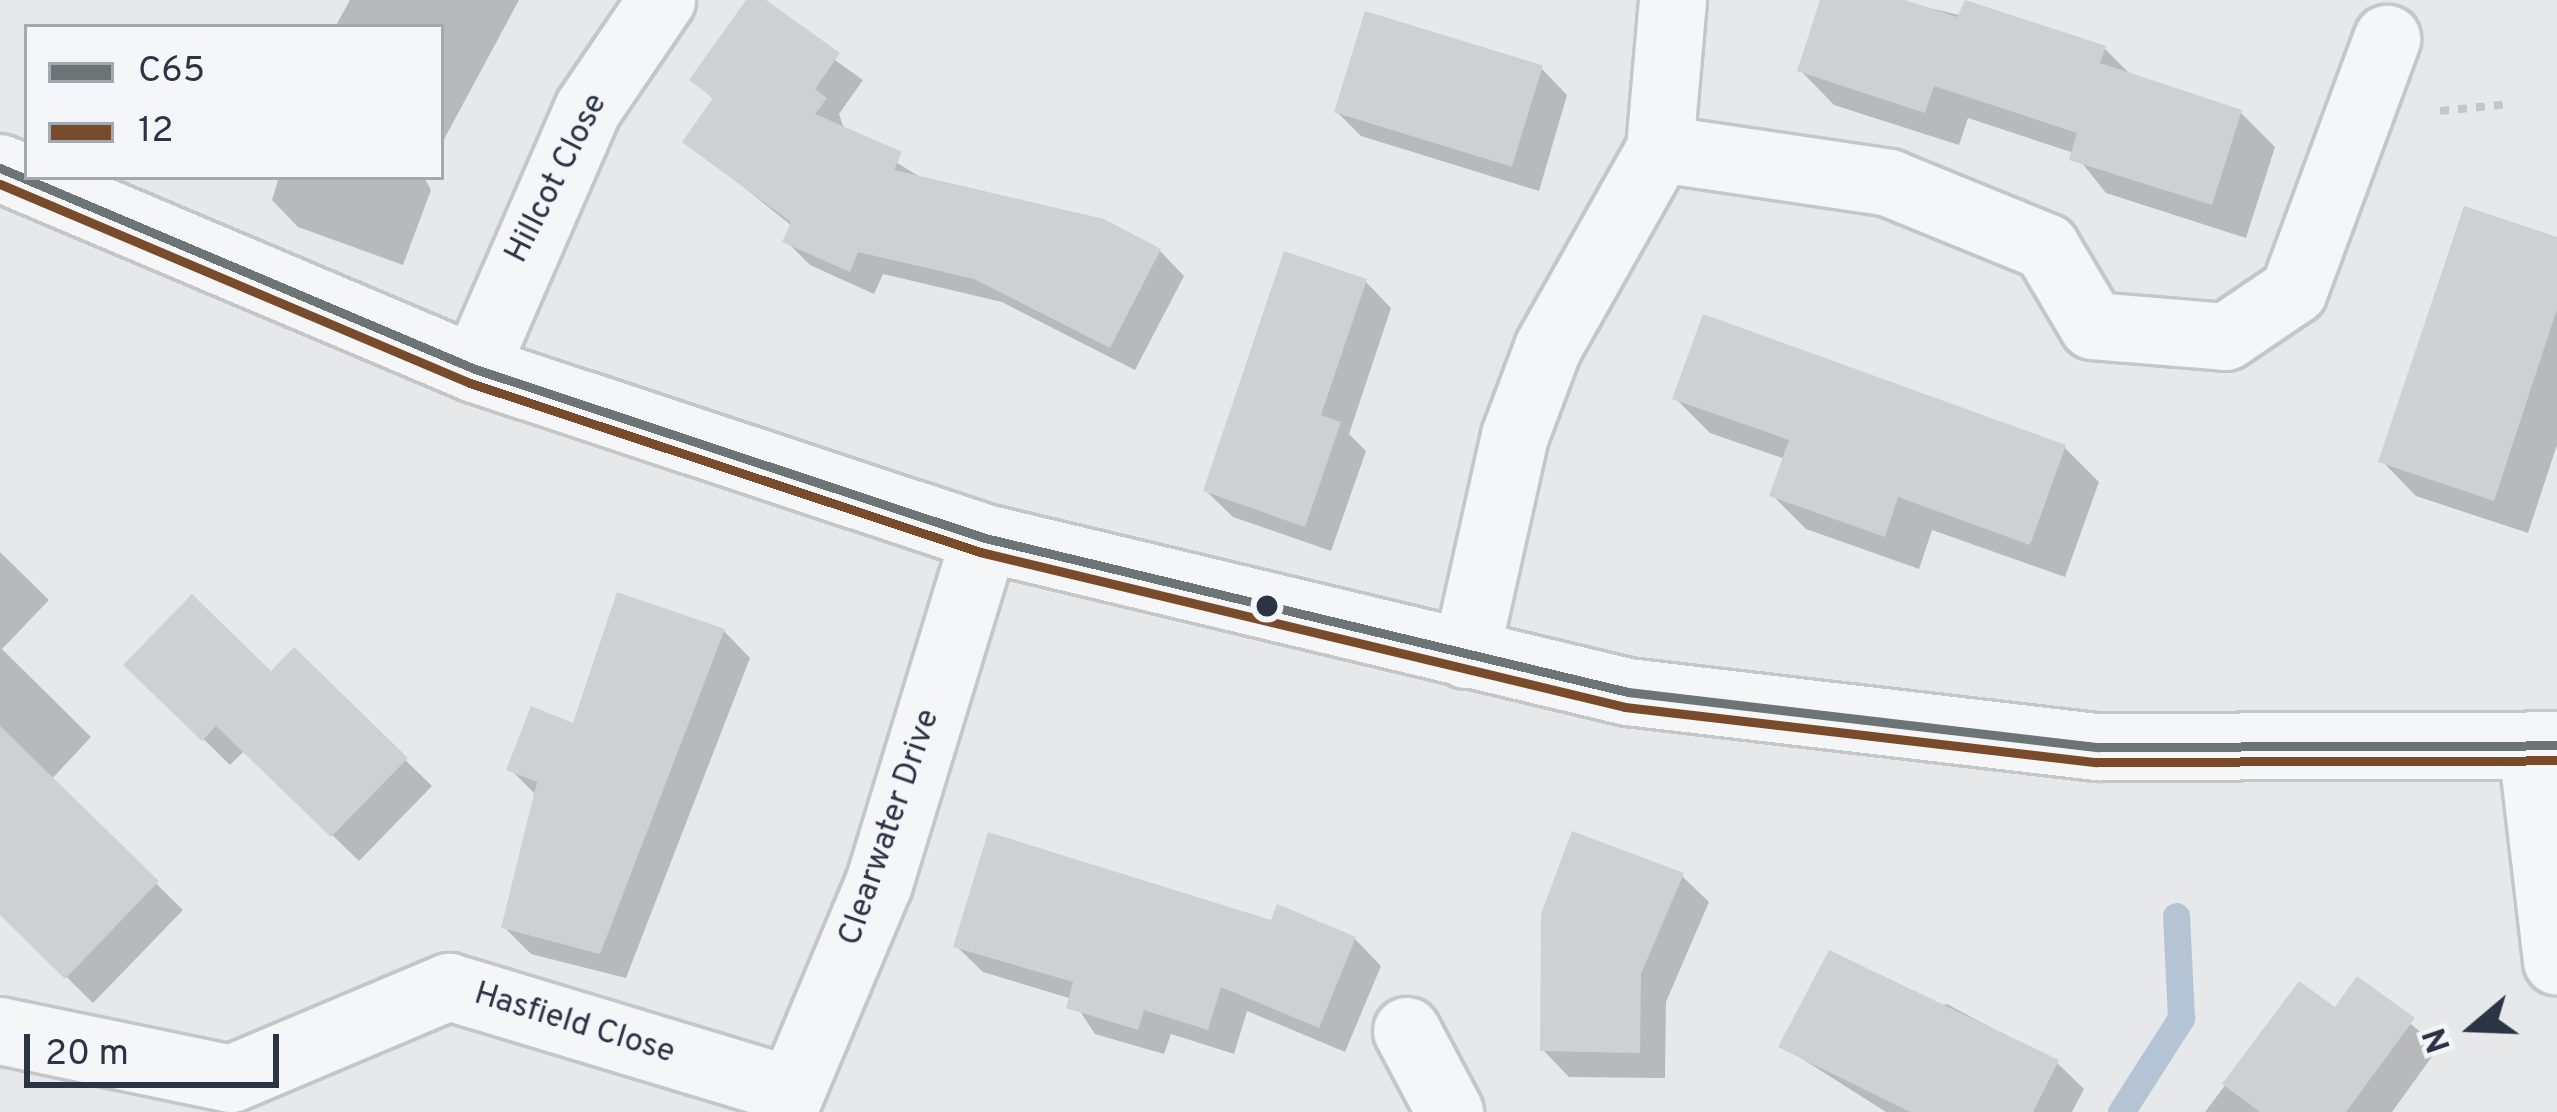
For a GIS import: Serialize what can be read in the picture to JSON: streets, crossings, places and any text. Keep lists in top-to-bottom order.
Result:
{
  "streets": {
    "street": ["Hillcot Close", "Clearwater Drive", "Hasfield Close"]
  },
  "crossings": [
    ["Clearwater Drive", "Hasfield Close"]
  ],
  "lines": ["transit line C65", "transit line 12"],
  "legend": ["C65", "12"],
  "scale_bar": "20 m",
  "north": "left"
}
